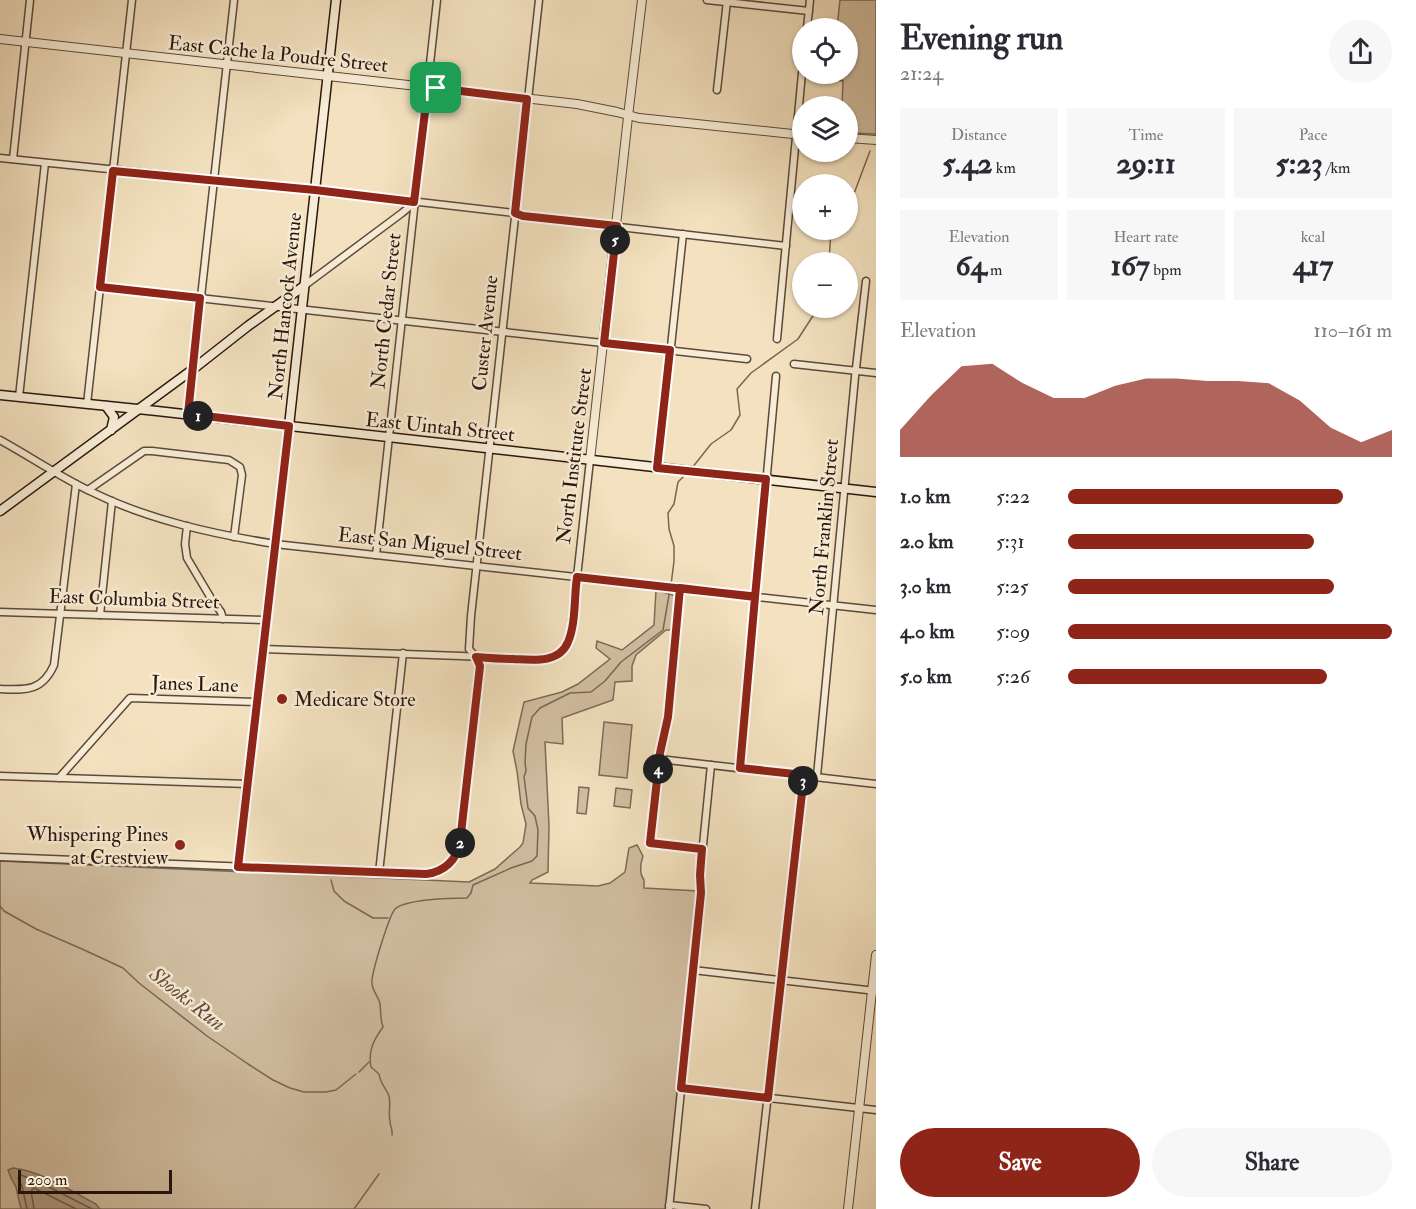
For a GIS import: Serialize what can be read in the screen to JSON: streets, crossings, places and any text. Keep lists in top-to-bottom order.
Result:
{
  "streets": {
    "main road": ["North Hancock Avenue", "East Uintah Street"],
    "street": [
      "East Cache la Poudre Street",
      "North Cedar Street",
      "Custer Avenue",
      "North Institute Street",
      "North Franklin Street",
      "East San Miguel Street",
      "East Columbia Street",
      "Janes Lane"
    ]
  },
  "crossings": [
    ["East Cache la Poudre Street", "North Hancock Avenue"],
    ["East Cache la Poudre Street", "North Cedar Street"],
    ["East Cache la Poudre Street", "Custer Avenue"],
    ["East Cache la Poudre Street", "North Institute Street"],
    ["North Hancock Avenue", "East Uintah Street"],
    ["North Hancock Avenue", "North Institute Street"],
    ["North Hancock Avenue", "East San Miguel Street"],
    ["North Hancock Avenue", "East Columbia Street"],
    ["North Hancock Avenue", "Janes Lane"],
    ["North Cedar Street", "East Uintah Street"],
    ["North Cedar Street", "East San Miguel Street"],
    ["Custer Avenue", "East Uintah Street"],
    ["Custer Avenue", "North Institute Street"],
    ["Custer Avenue", "East San Miguel Street"],
    ["East Uintah Street", "North Institute Street"],
    ["East Uintah Street", "North Franklin Street"],
    ["North Institute Street", "East San Miguel Street"],
    ["North Franklin Street", "East San Miguel Street"]
  ],
  "water": ["Shooks Run"],
  "places": ["Medicare Store", "Whispering Pines at Crestview"],
  "scale_bar": "200 m",
  "page": {
    "heading": ["Evening run", "21:24"],
    "map_buttons": ["+", "−"],
    "stats": [
      ["Distance", "5.42 km"],
      ["Time", "29:11"],
      ["Pace", "5:23 /km"],
      ["Elevation", "64 m"],
      ["Heart rate", "167 bpm"],
      ["kcal", "417"]
    ],
    "pins": [
      "5",
      "1",
      "4",
      "3",
      "2"
    ],
    "chart": ["Elevation", "110–161 m"],
    "list": [
      {
        "name": "1.0 km",
        "note": "5:22"
      },
      {
        "name": "2.0 km",
        "note": "5:31"
      },
      {
        "name": "3.0 km",
        "note": "5:25"
      },
      {
        "name": "4.0 km",
        "note": "5:09"
      },
      {
        "name": "5.0 km",
        "note": "5:26"
      }
    ],
    "buttons": ["Save", "Share"],
    "scale": "200 m"
  }
}
